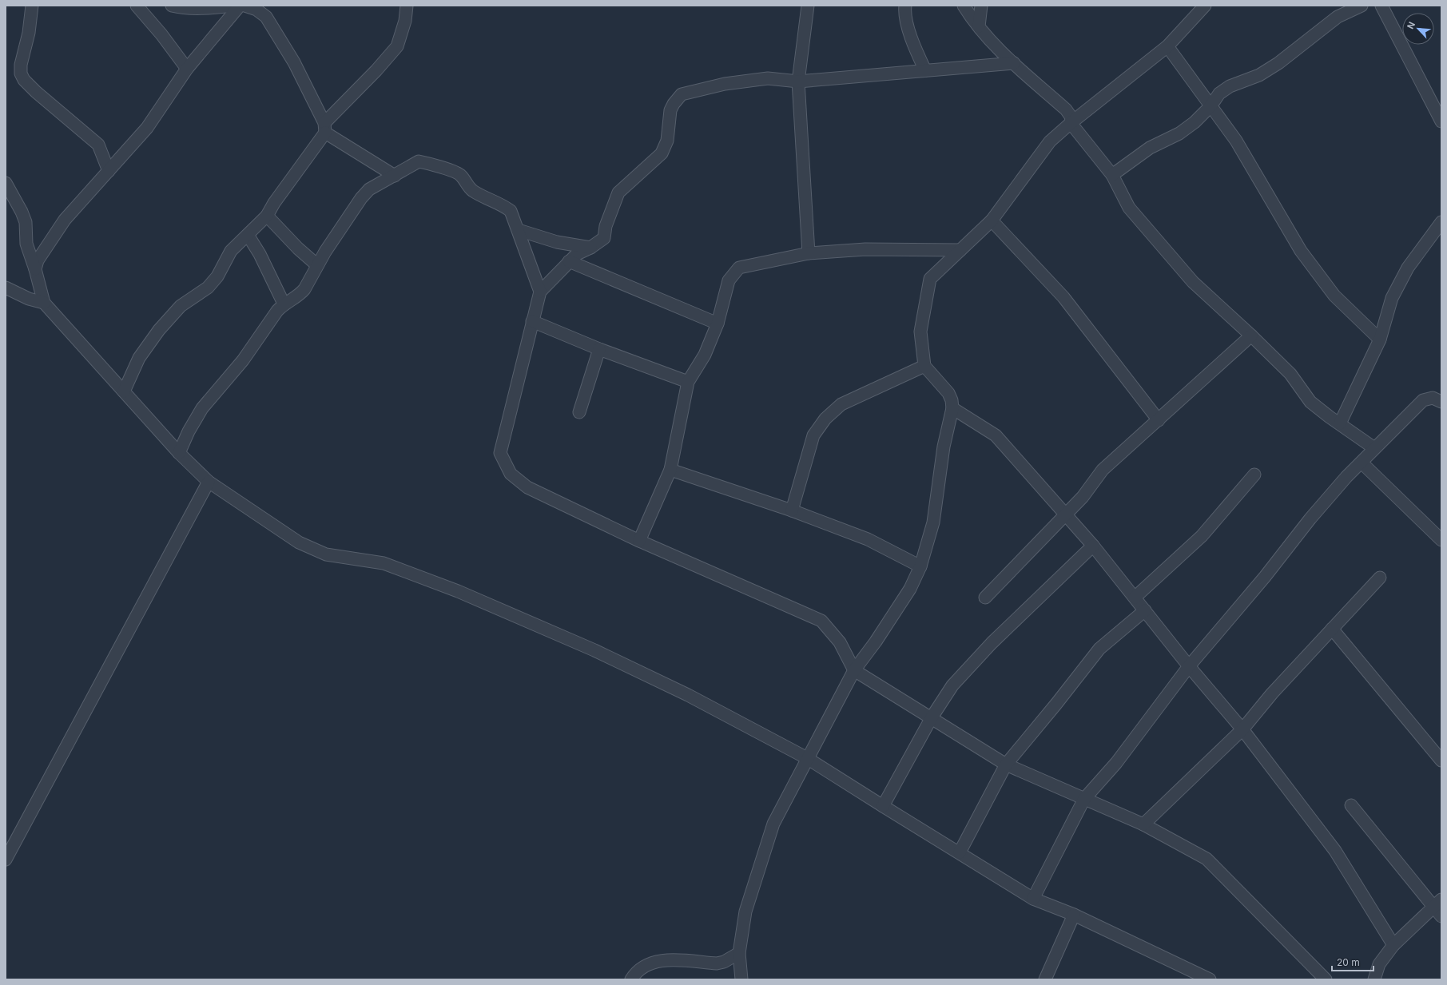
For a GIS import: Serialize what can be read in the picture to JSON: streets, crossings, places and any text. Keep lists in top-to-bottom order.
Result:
{
  "scale_bar": "20 m",
  "north": "top left"
}
